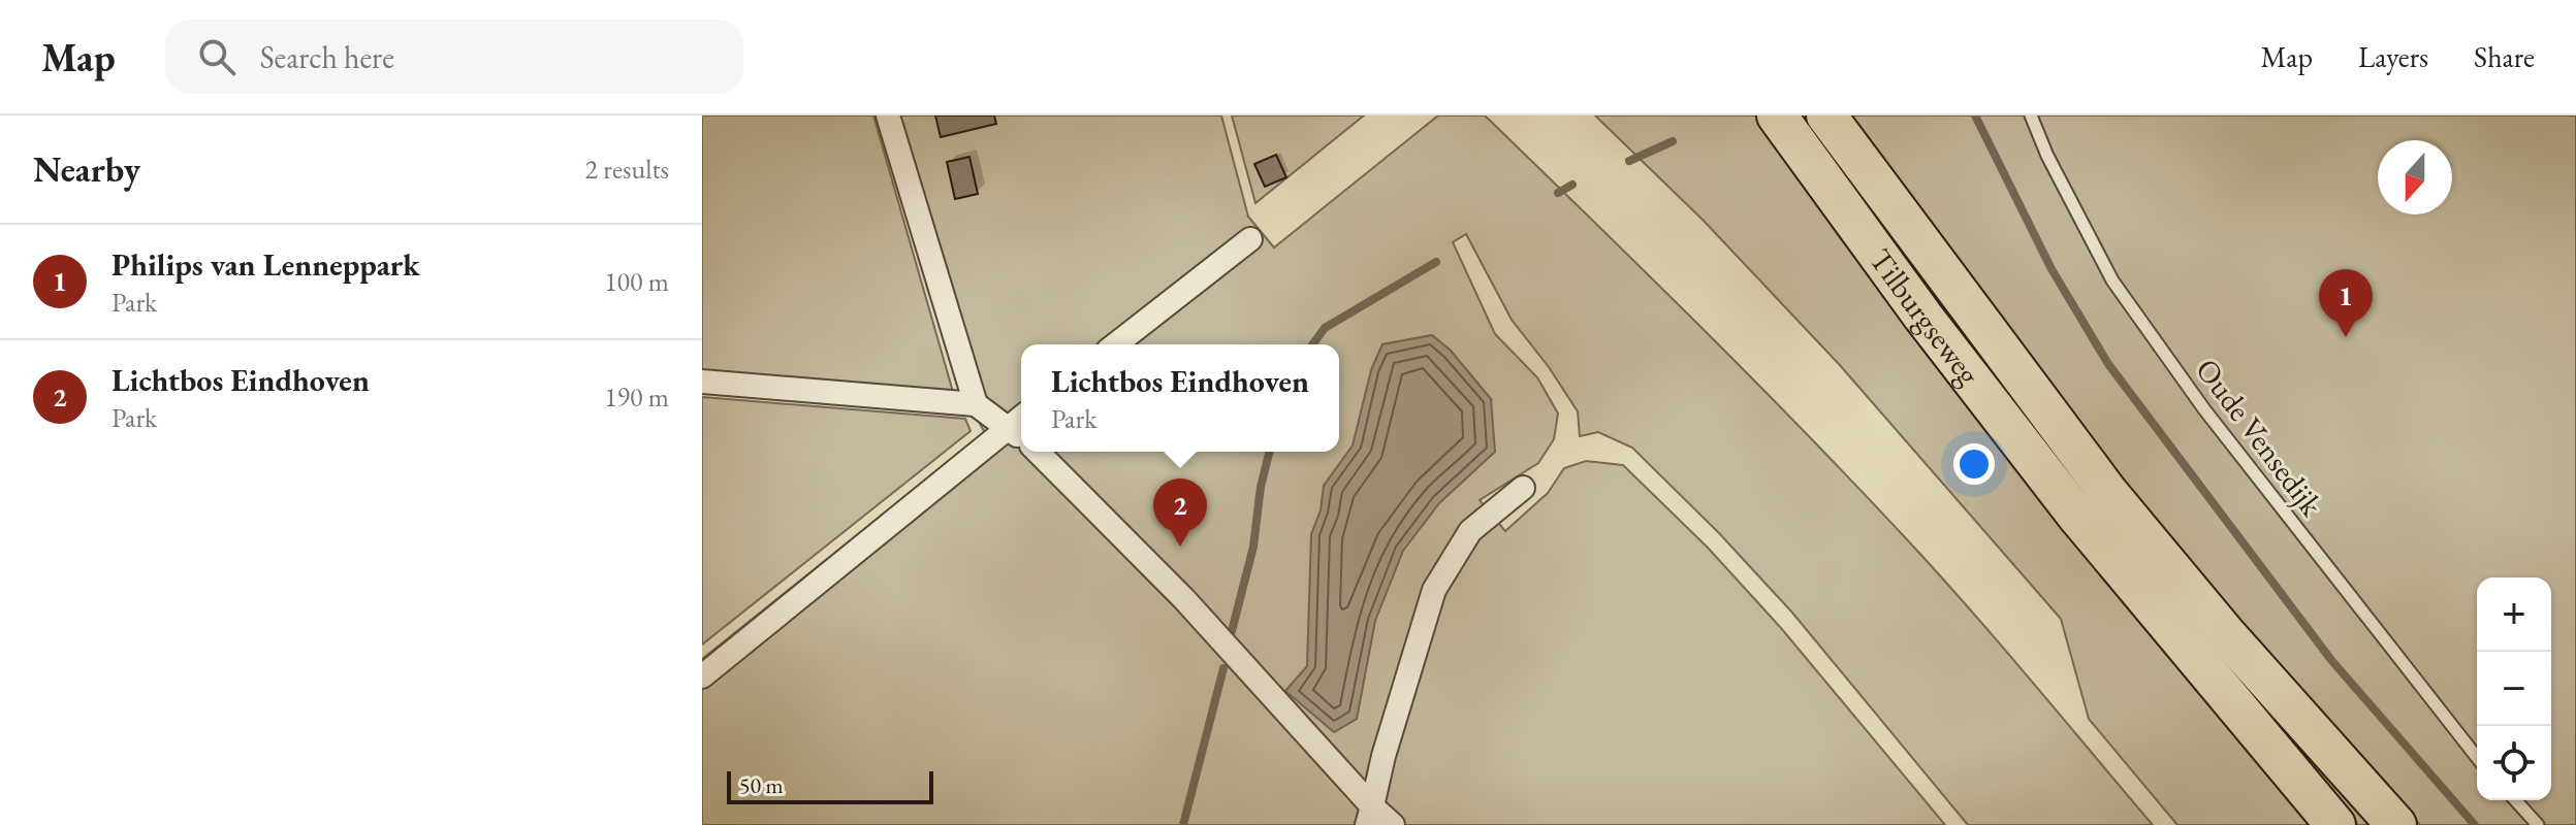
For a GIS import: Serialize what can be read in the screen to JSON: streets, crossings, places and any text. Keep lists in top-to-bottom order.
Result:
{
  "streets": {
    "highway": ["Tilburgseweg"],
    "lane": ["Oude Vensedijk"]
  },
  "scale_bar": "50 m",
  "north": "bottom",
  "page": {
    "header": "Map",
    "search": "Search here",
    "nav": ["Map", "Layers", "Share"],
    "heading": ["Nearby", "2 results"],
    "list": [
      {
        "mark": "1",
        "name": "Philips van Lenneppark",
        "note": "Park",
        "value": "100 m"
      },
      {
        "mark": "2",
        "name": "Lichtbos Eindhoven",
        "note": "Park",
        "value": "190 m"
      }
    ],
    "pins": ["1", "2"],
    "popup": ["Lichtbos Eindhoven", "Park"],
    "map_buttons": ["+", "−"],
    "scale": "50 m"
  }
}
